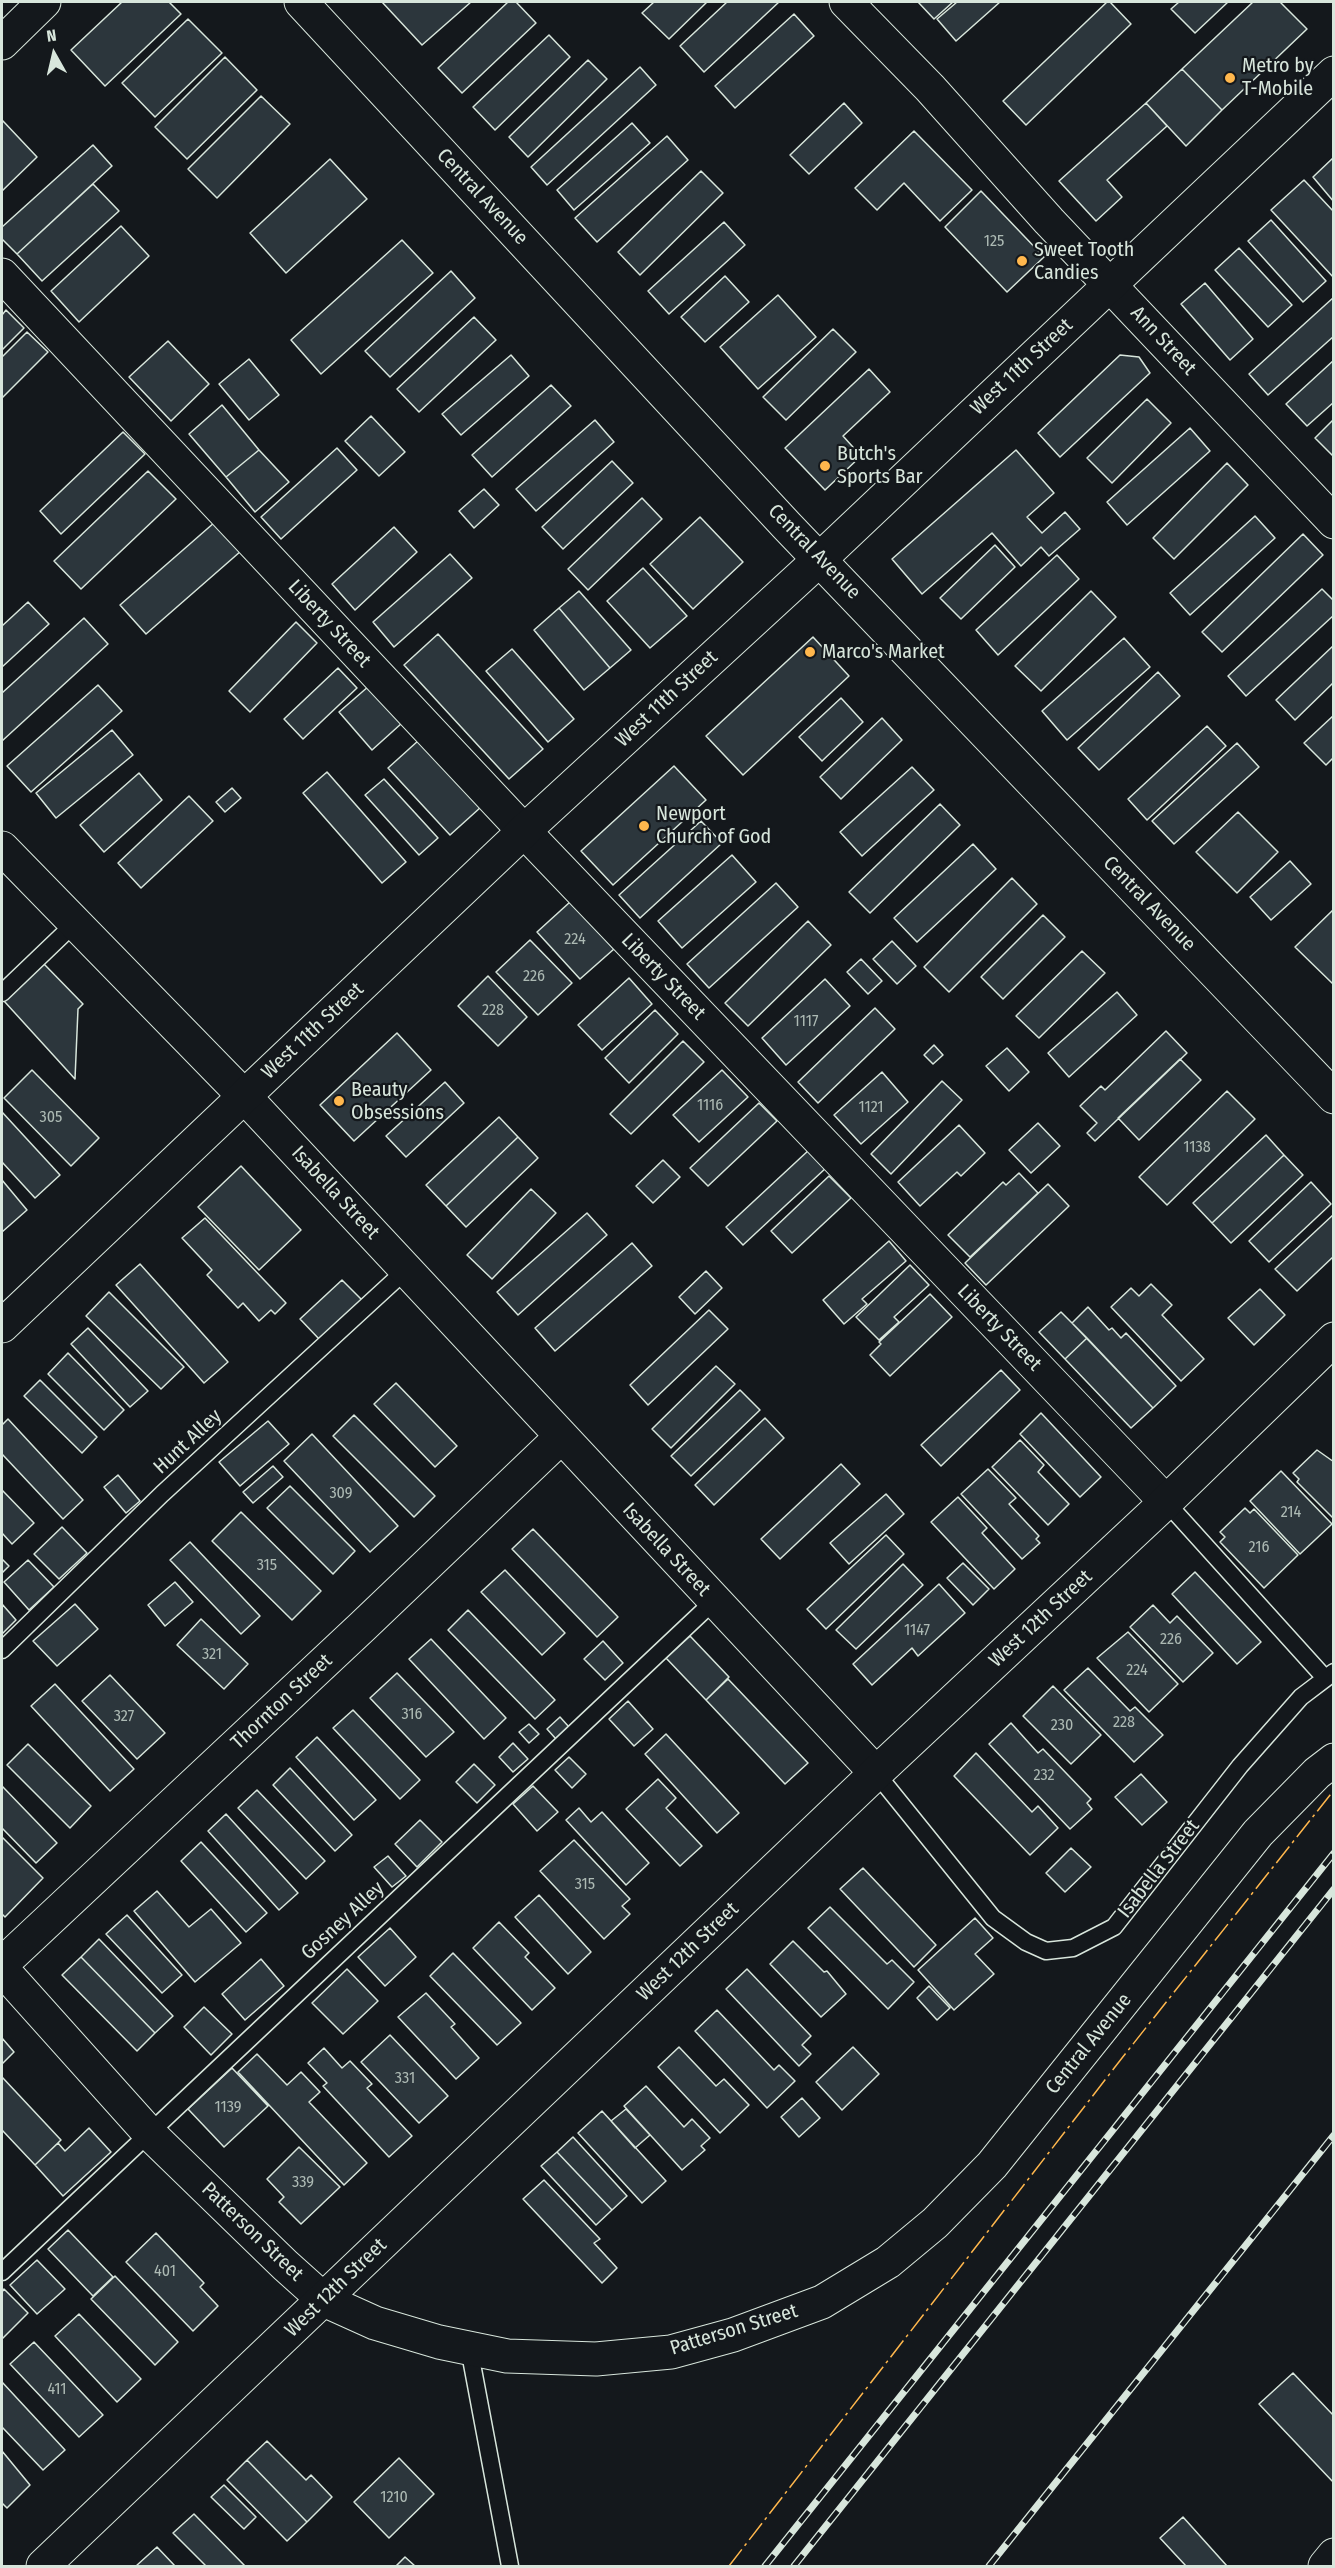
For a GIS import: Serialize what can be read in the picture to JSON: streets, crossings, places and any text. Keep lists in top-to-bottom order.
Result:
{
  "streets": {
    "street": [
      "Central Avenue",
      "Ann Street",
      "West 11th Street",
      "Liberty Street",
      "Isabella Street",
      "West 12th Street",
      "Thornton Street",
      "Patterson Street"
    ],
    "lane": ["Hunt Alley", "Gosney Alley"]
  },
  "crossings": [
    ["Central Avenue", "West 11th Street"],
    ["Central Avenue", "Patterson Street"],
    ["Ann Street", "West 11th Street"],
    ["West 11th Street", "Liberty Street"],
    ["West 11th Street", "Isabella Street"],
    ["Liberty Street", "Isabella Street"],
    ["Liberty Street", "West 12th Street"],
    ["Isabella Street", "Hunt Alley"],
    ["Isabella Street", "West 12th Street"],
    ["Isabella Street", "Thornton Street"],
    ["Isabella Street", "Gosney Alley"],
    ["West 12th Street", "Patterson Street"],
    ["Gosney Alley", "Patterson Street"]
  ],
  "places": [
    "Metro by T-Mobile",
    "Sweet Tooth Candies",
    "Butch's Sports Bar",
    "Marco's Market",
    "Newport Church of God",
    "Beauty Obsessions"
  ],
  "house_numbers": [
    "125",
    "224",
    "226",
    "228",
    "1117",
    "1116",
    "1121",
    "305",
    "1138",
    "309",
    "214",
    "216",
    "315",
    "1147",
    "226",
    "321",
    "224",
    "316",
    "327",
    "228",
    "230",
    "232",
    "315",
    "331",
    "1139",
    "339",
    "401",
    "411",
    "1210"
  ],
  "north": "top"
}
